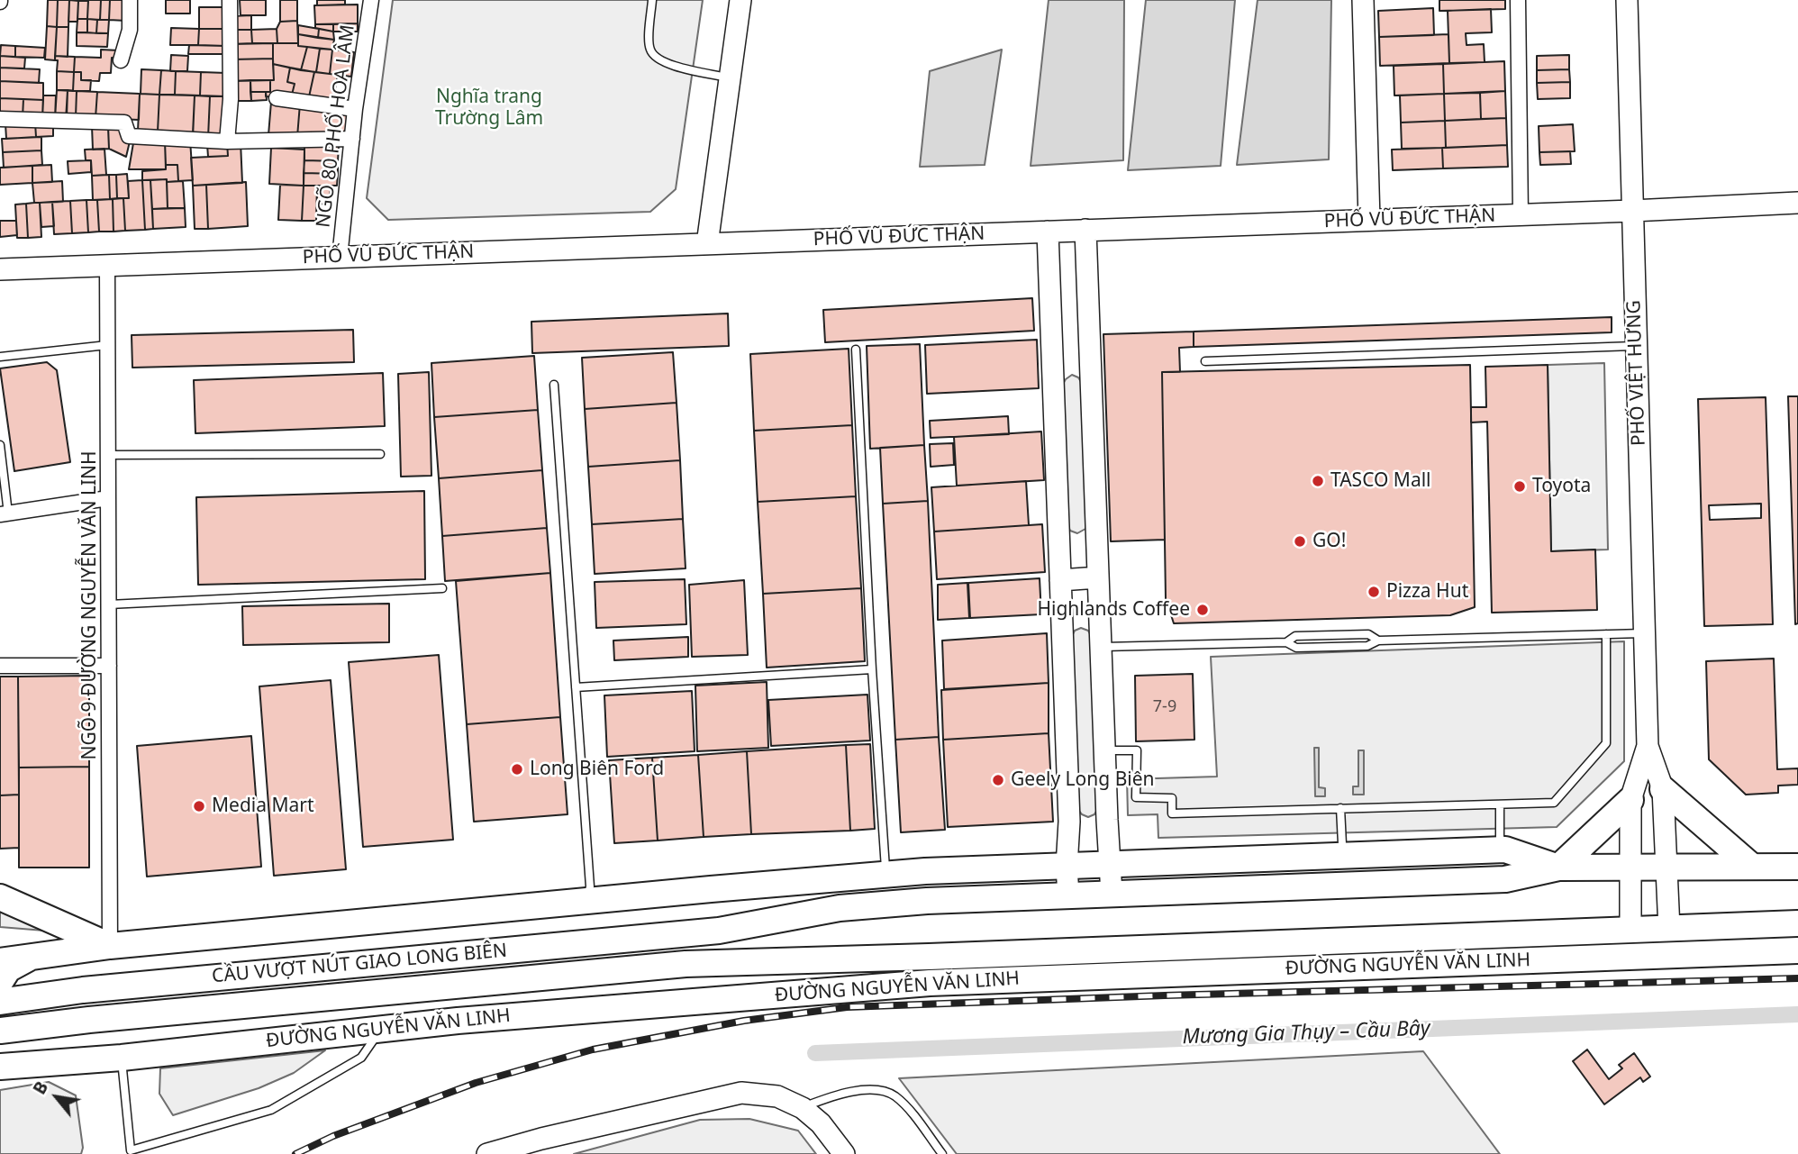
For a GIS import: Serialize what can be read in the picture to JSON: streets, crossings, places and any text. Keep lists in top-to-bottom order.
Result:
{
  "streets": {
    "highway": ["CẦU VƯỢT NÚT GIAO LONG BIÊN", "ĐƯỜNG NGUYỄN VĂN LINH"],
    "street": [
      "NGÕ 80 PHỐ HOA LÂM",
      "PHỐ VŨ ĐỨC THẬN",
      "PHỐ VIỆT HƯNG",
      "NGÕ 9 ĐƯỜNG NGUYỄN VĂN LINH"
    ]
  },
  "crossings": [
    ["NGÕ 80 PHỐ HOA LÂM", "PHỐ VŨ ĐỨC THẬN"],
    ["PHỐ VŨ ĐỨC THẬN", "PHỐ VIỆT HƯNG"],
    ["PHỐ VŨ ĐỨC THẬN", "NGÕ 9 ĐƯỜNG NGUYỄN VĂN LINH"],
    ["PHỐ VIỆT HƯNG", "ĐƯỜNG NGUYỄN VĂN LINH"],
    ["CẦU VƯỢT NÚT GIAO LONG BIÊN", "ĐƯỜNG NGUYỄN VĂN LINH"]
  ],
  "water": ["Mương Gia Thụy – Cầu Bây"],
  "parks": ["Nghĩa trang Trường Lâm"],
  "places": [
    "TASCO Mall",
    "Toyota",
    "GO!",
    "Pizza Hut",
    "Highlands Coffee",
    "Long Biên Ford",
    "Geely Long Biên",
    "Media Mart"
  ],
  "house_numbers": ["7-9"],
  "north": "top left"
}
